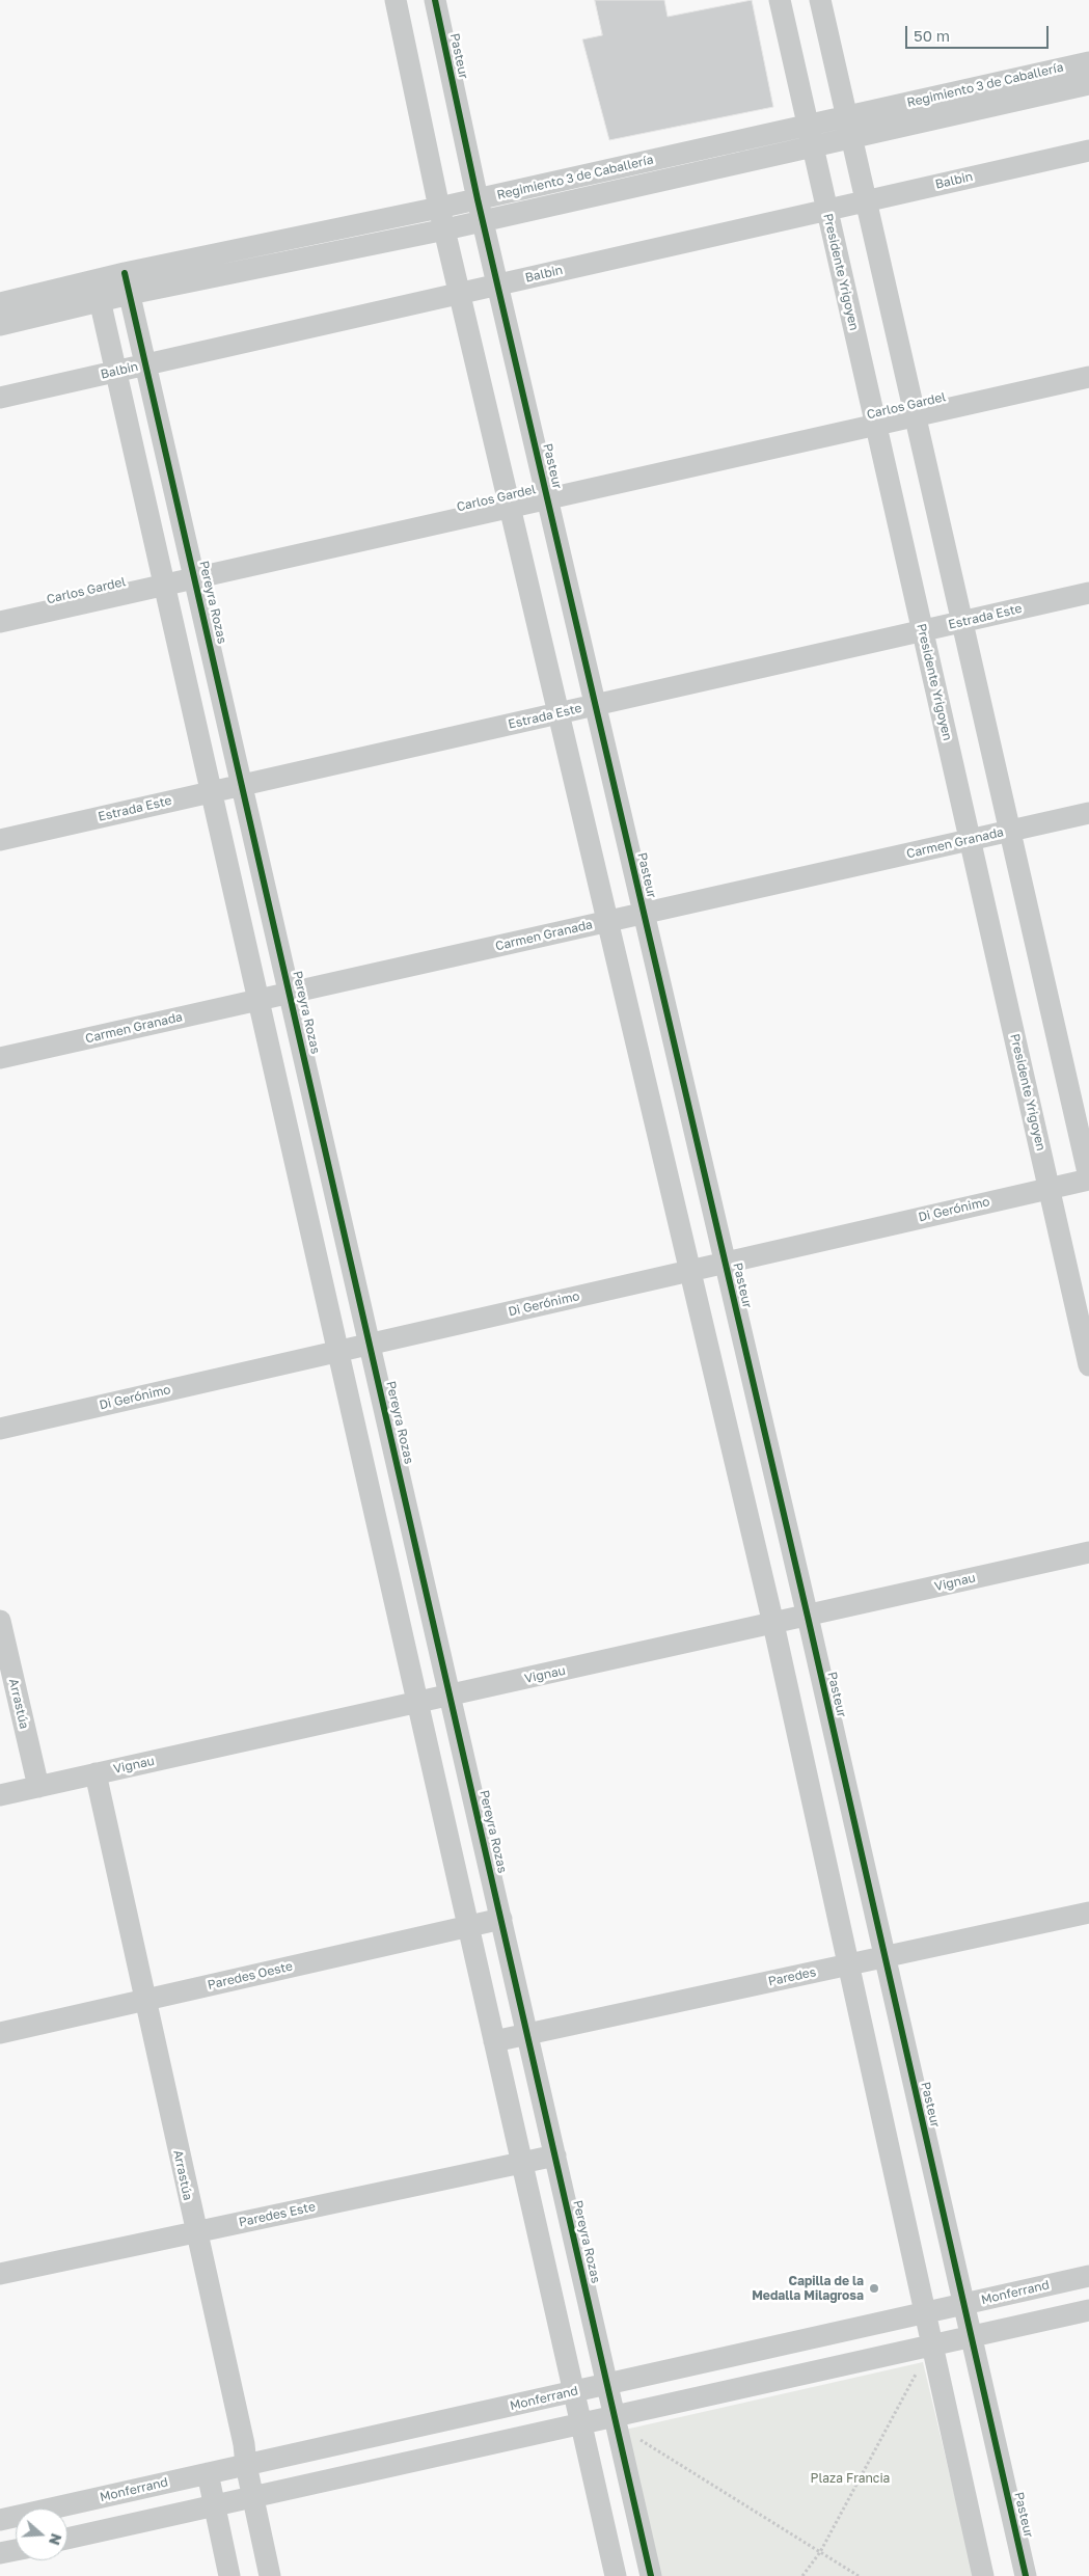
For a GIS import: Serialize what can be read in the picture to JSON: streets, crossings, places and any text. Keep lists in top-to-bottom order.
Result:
{
  "streets": {
    "street": [
      "Pasteur",
      "Regimiento 3 de Caballería",
      "Balbin",
      "Presidente Yrigoyen",
      "Carlos Gardel",
      "Pereyra Rozas",
      "Estrada Este",
      "Carmen Granada",
      "Di Gerónimo",
      "Vignau",
      "Arrastúa",
      "Paredes Oeste",
      "Paredes",
      "Paredes Este",
      "Monferrand"
    ]
  },
  "crossings": [
    ["Pasteur", "Regimiento 3 de Caballería"],
    ["Pasteur", "Balbin"],
    ["Pasteur", "Carlos Gardel"],
    ["Pasteur", "Estrada Este"],
    ["Pasteur", "Carmen Granada"],
    ["Pasteur", "Di Gerónimo"],
    ["Pasteur", "Vignau"],
    ["Pasteur", "Paredes"],
    ["Pasteur", "Monferrand"],
    ["Regimiento 3 de Caballería", "Presidente Yrigoyen"],
    ["Regimiento 3 de Caballería", "Pereyra Rozas"],
    ["Balbin", "Presidente Yrigoyen"],
    ["Balbin", "Pereyra Rozas"],
    ["Presidente Yrigoyen", "Carlos Gardel"],
    ["Presidente Yrigoyen", "Estrada Este"],
    ["Presidente Yrigoyen", "Carmen Granada"],
    ["Presidente Yrigoyen", "Di Gerónimo"],
    ["Carlos Gardel", "Pereyra Rozas"],
    ["Pereyra Rozas", "Estrada Este"],
    ["Pereyra Rozas", "Carmen Granada"],
    ["Pereyra Rozas", "Di Gerónimo"],
    ["Pereyra Rozas", "Vignau"],
    ["Pereyra Rozas", "Paredes Oeste"],
    ["Pereyra Rozas", "Paredes"],
    ["Pereyra Rozas", "Paredes Este"],
    ["Pereyra Rozas", "Monferrand"],
    ["Vignau", "Arrastúa"],
    ["Arrastúa", "Paredes Oeste"],
    ["Arrastúa", "Paredes Este"],
    ["Arrastúa", "Monferrand"]
  ],
  "parks": ["Plaza Francia"],
  "places": ["Capilla de la Medalla Milagrosa"],
  "scale_bar": "50 m",
  "north": "right"
}
